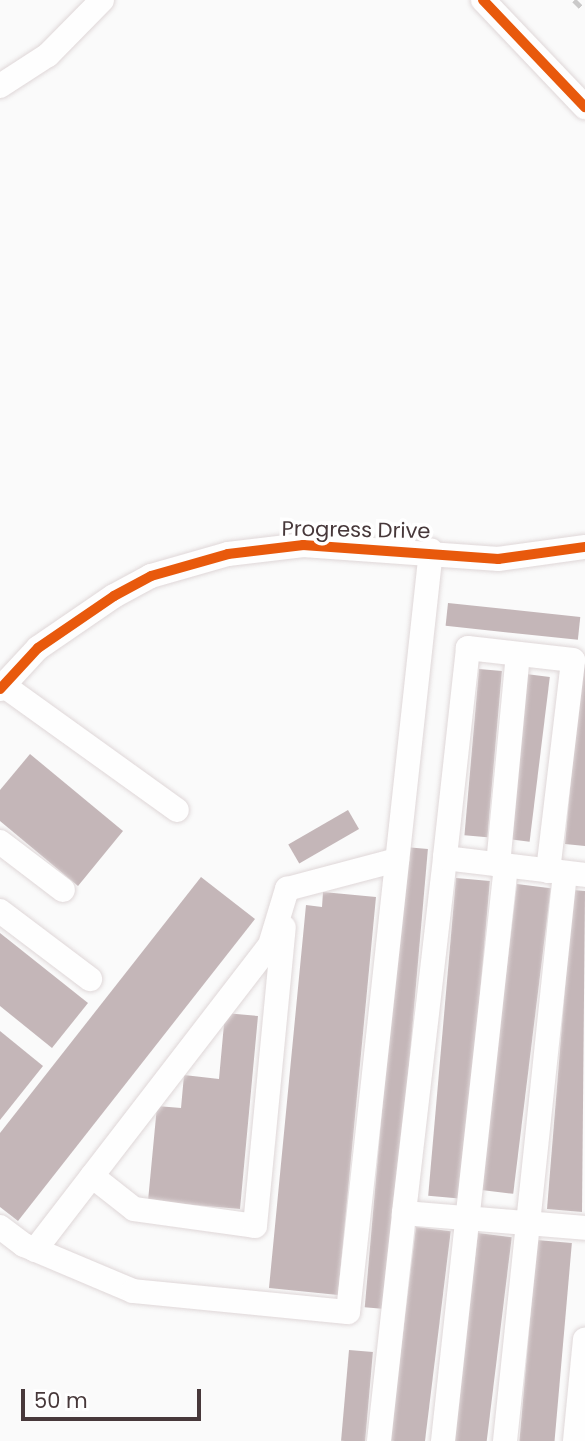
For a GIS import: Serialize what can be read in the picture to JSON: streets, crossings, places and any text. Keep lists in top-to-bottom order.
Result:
{
  "streets": {
    "street": ["Progress Drive"]
  },
  "scale_bar": "50 m"
}
